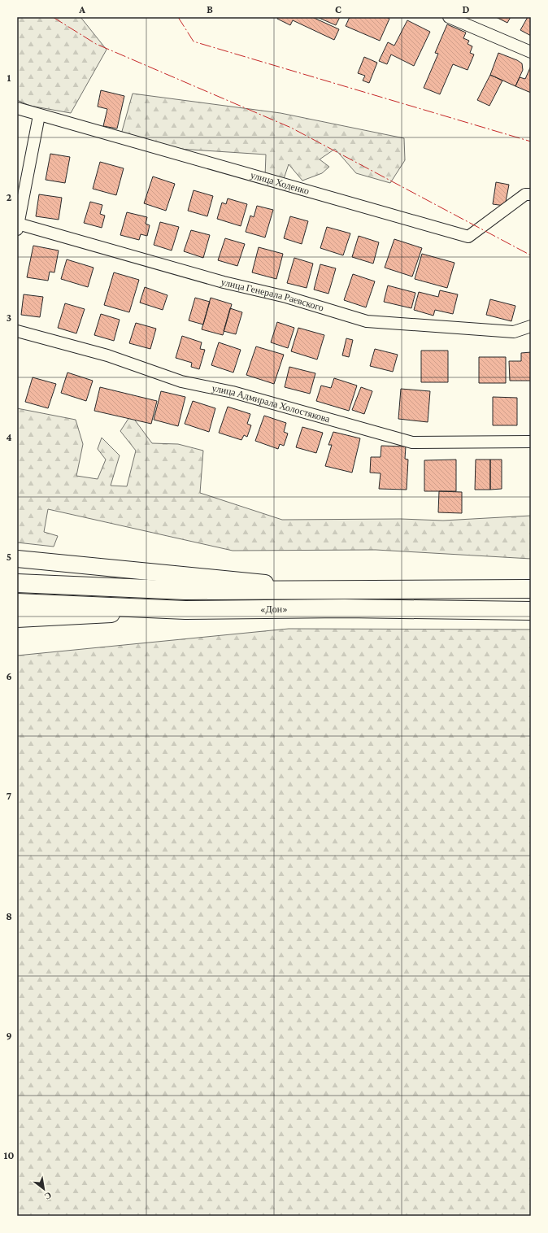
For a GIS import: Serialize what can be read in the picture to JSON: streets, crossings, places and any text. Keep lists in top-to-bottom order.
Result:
{
  "streets": {
    "highway": ["«Дон»"],
    "street": ["улица Ходенко", "улица Генерала Раевского", "улица Адмирала Холостякова"]
  },
  "north": "bottom right",
  "grid": {
    "columns": [
      "A",
      "B",
      "C",
      "D"
    ],
    "rows": [
      "1",
      "2",
      "3",
      "4",
      "5",
      "6",
      "7",
      "8",
      "9",
      "10"
    ]
  }
}
